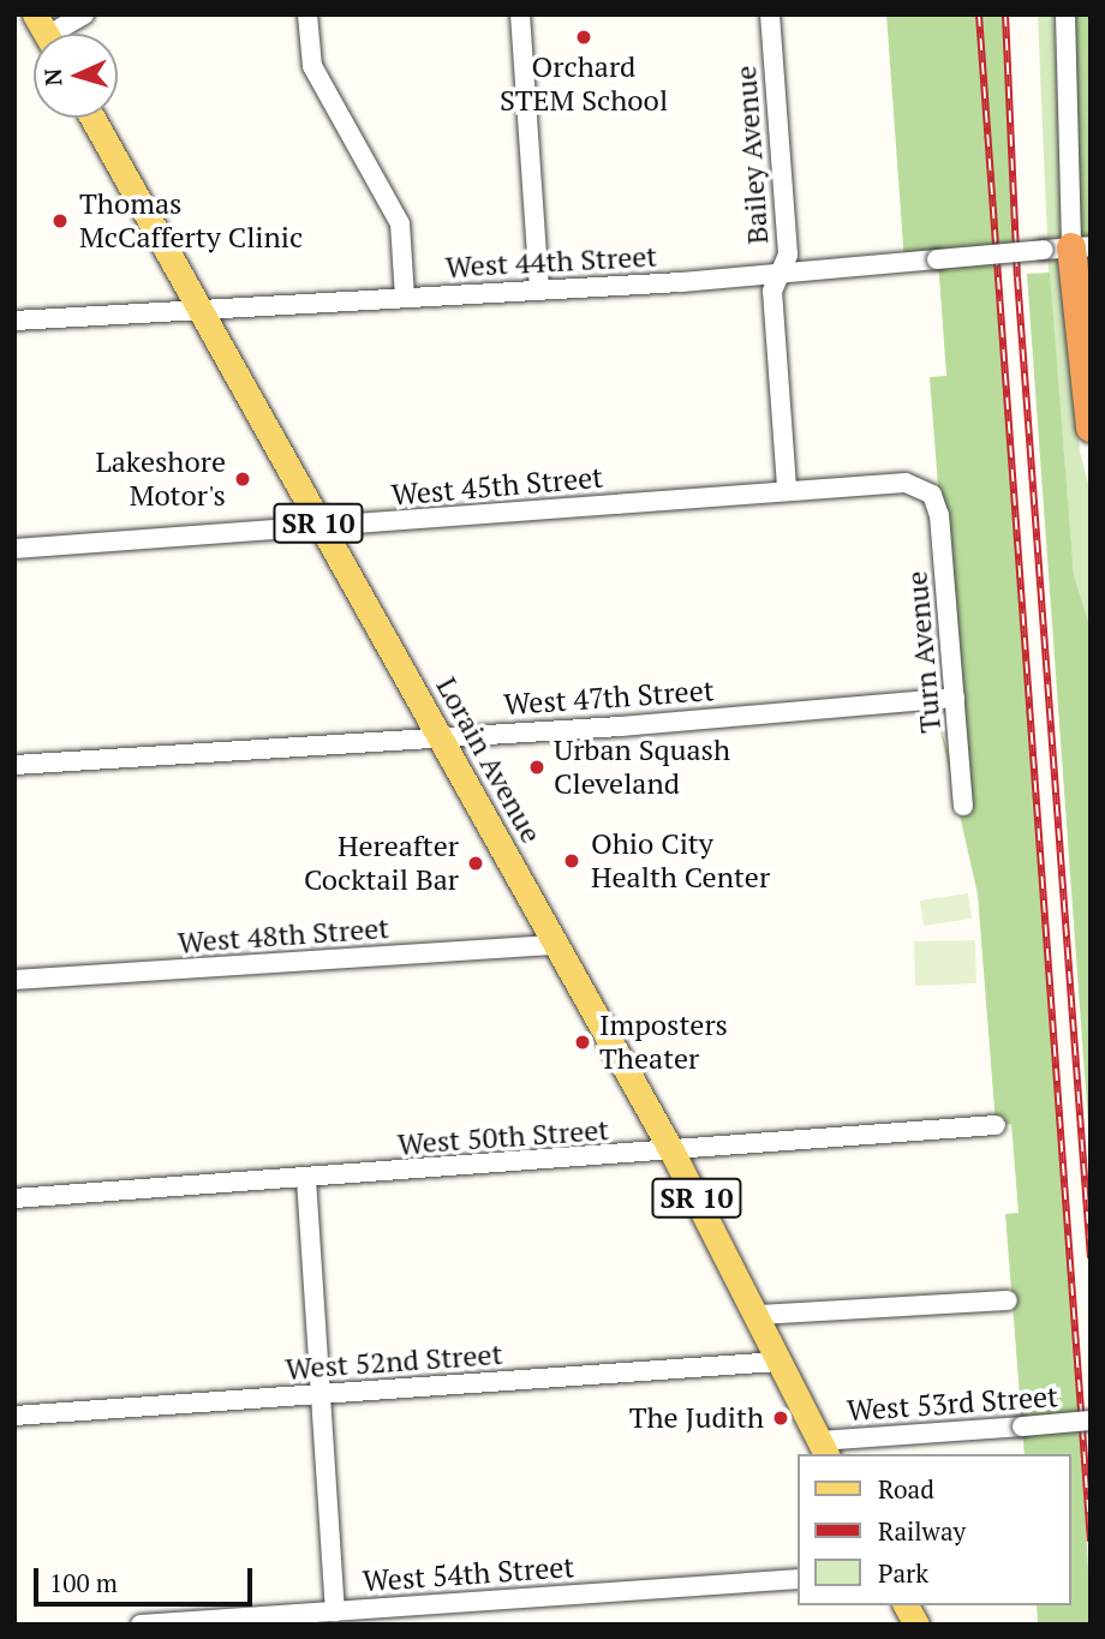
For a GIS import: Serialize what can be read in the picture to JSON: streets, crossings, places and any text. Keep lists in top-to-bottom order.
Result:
{
  "streets": {
    "main road": ["SR 10", "Lorain Avenue"],
    "street": [
      "Bailey Avenue",
      "West 44th Street",
      "West 45th Street",
      "Turn Avenue",
      "West 47th Street",
      "West 48th Street",
      "West 50th Street",
      "West 52nd Street",
      "West 53rd Street",
      "West 54th Street"
    ]
  },
  "crossings": [
    ["Bailey Avenue", "West 44th Street"],
    ["Bailey Avenue", "West 45th Street"],
    ["West 44th Street", "Lorain Avenue"],
    ["West 45th Street", "Turn Avenue"],
    ["West 45th Street", "Lorain Avenue"],
    ["Turn Avenue", "West 47th Street"],
    ["West 47th Street", "Lorain Avenue"],
    ["Lorain Avenue", "West 48th Street"],
    ["Lorain Avenue", "West 50th Street"],
    ["Lorain Avenue", "West 52nd Street"],
    ["Lorain Avenue", "West 53rd Street"]
  ],
  "places": [
    "Orchard STEM School",
    "Thomas McCafferty Clinic",
    "Lakeshore Motor's",
    "Urban Squash Cleveland",
    "Ohio City Health Center",
    "Hereafter Cocktail Bar",
    "Imposters Theater",
    "The Judith"
  ],
  "legend": ["Road", "Railway", "Park"],
  "scale_bar": "100 m",
  "north": "left"
}
